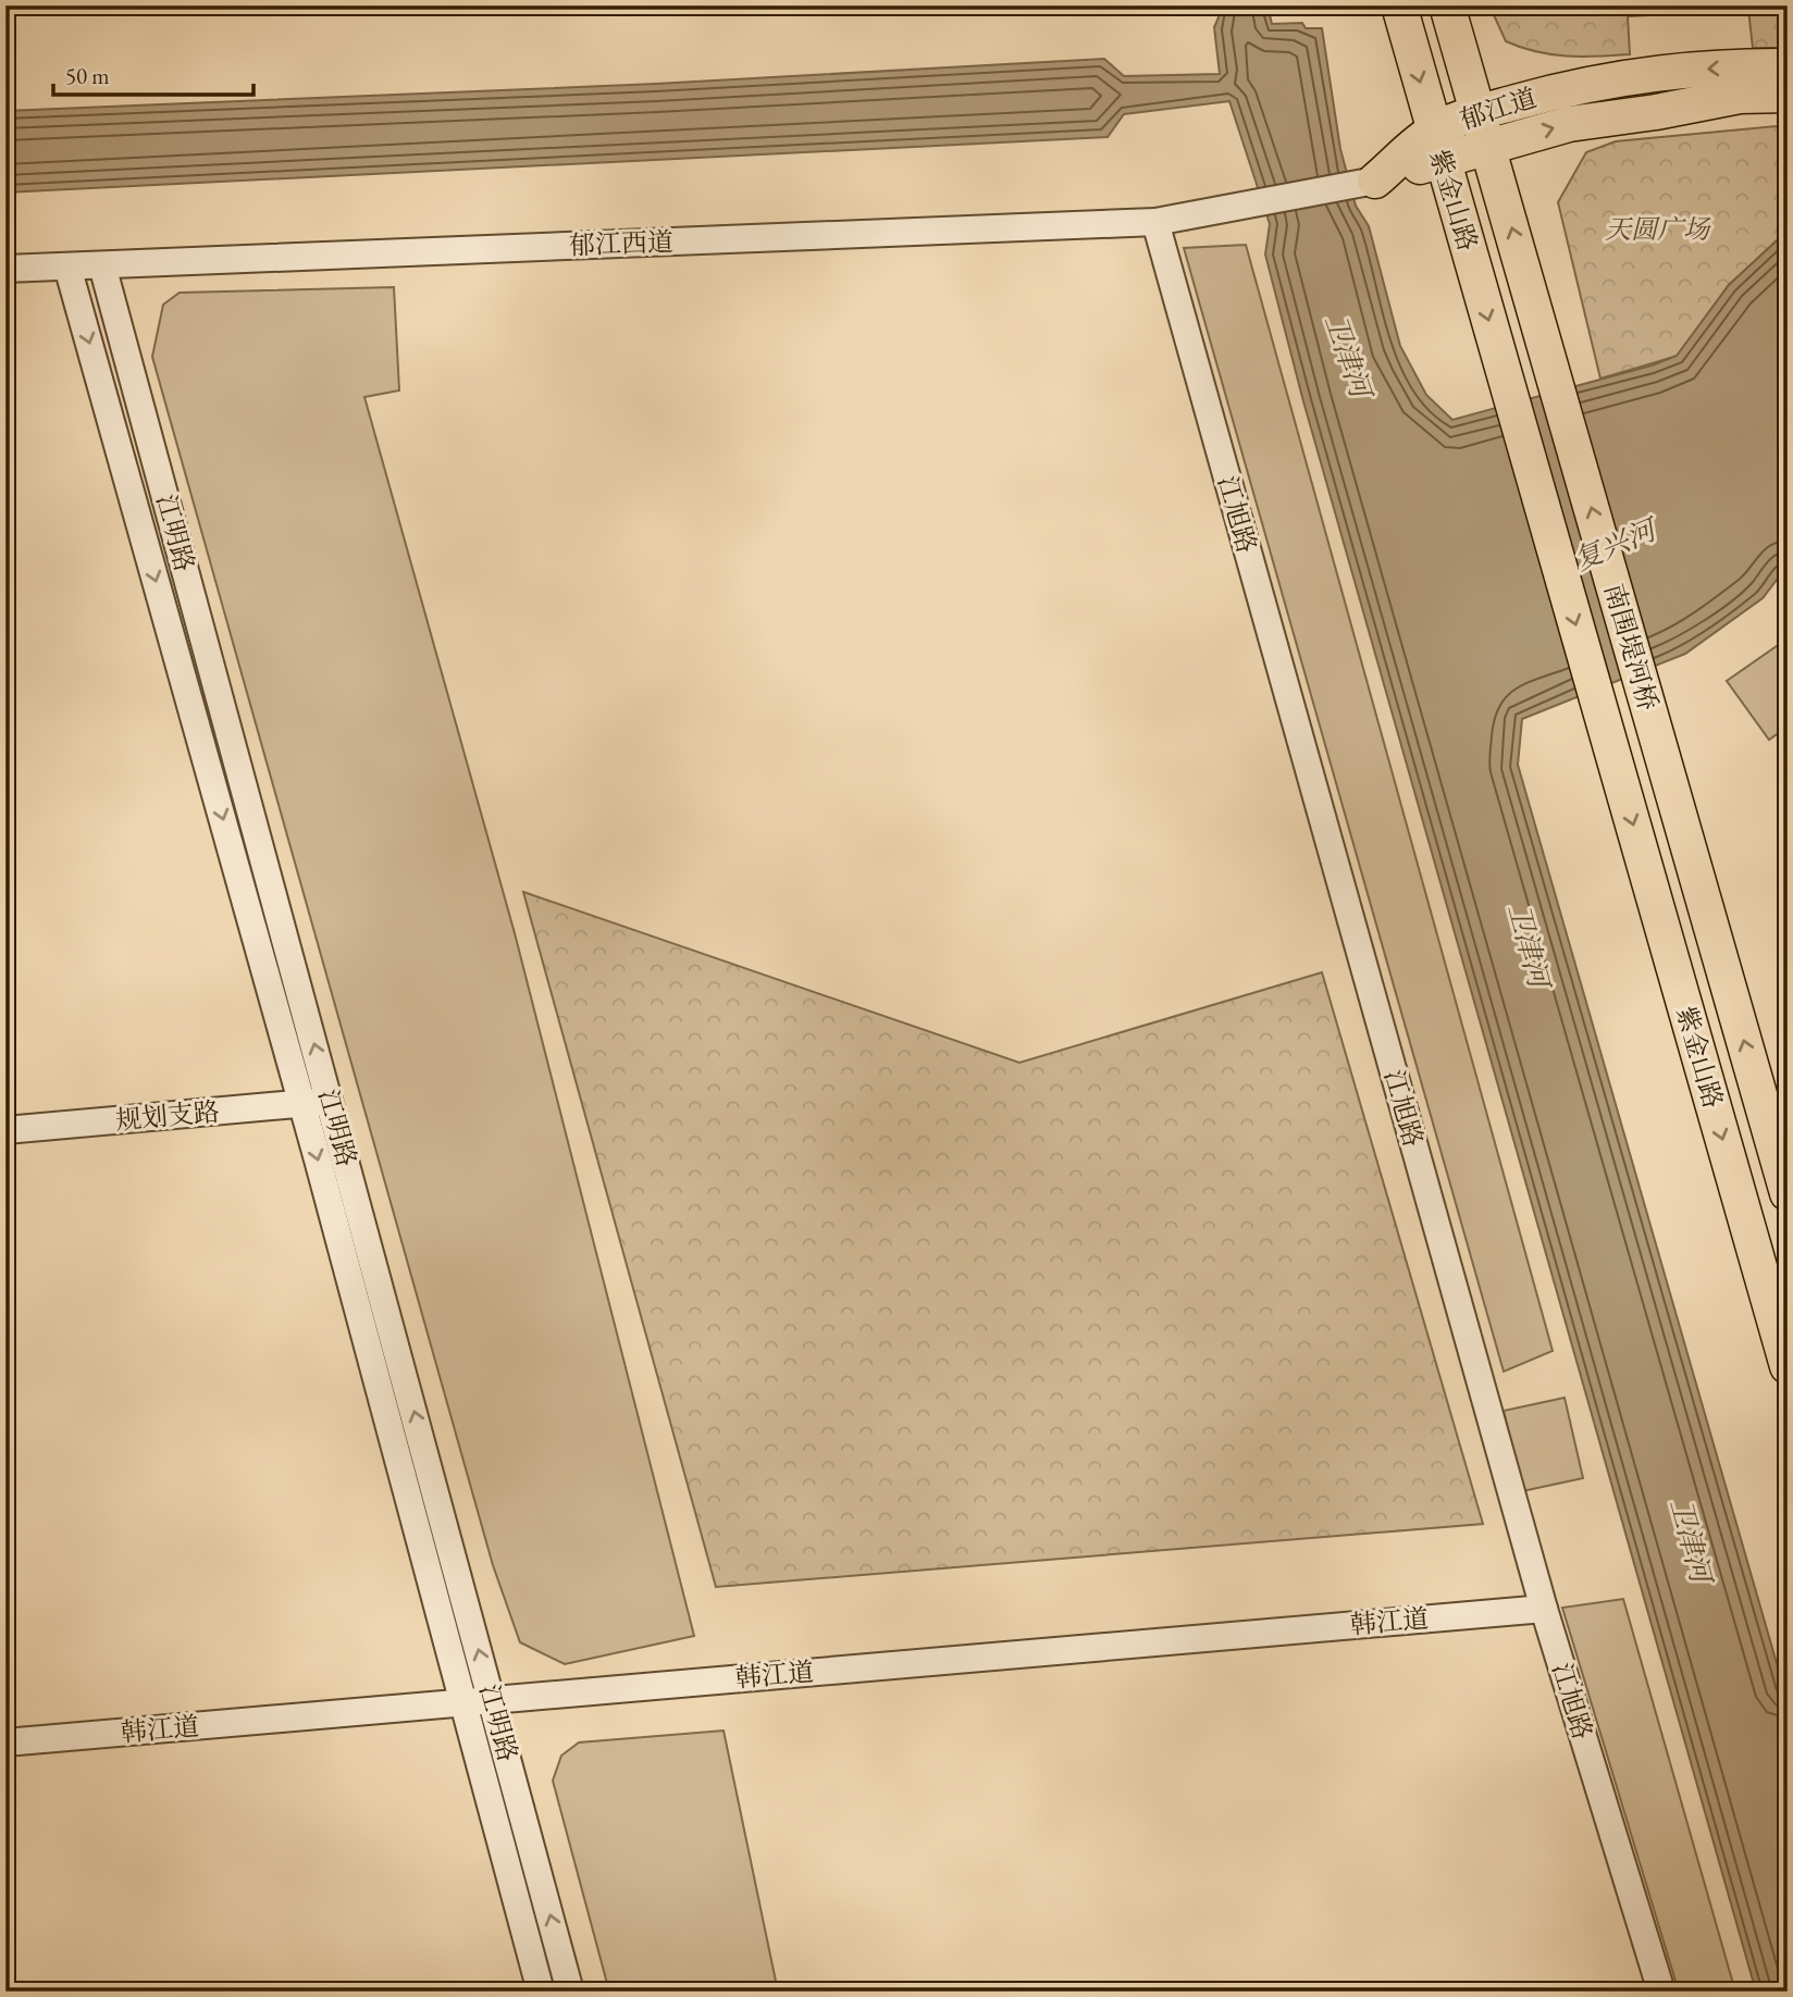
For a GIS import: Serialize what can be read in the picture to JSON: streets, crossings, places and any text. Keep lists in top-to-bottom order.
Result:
{
  "streets": {
    "main road": ["郁江道", "紫金山路", "南围堤河桥"],
    "street": [
      "郁江西道",
      "江旭路",
      "江明路",
      "规划支路",
      "韩江道"
    ]
  },
  "crossings": [
    ["郁江道", "紫金山路"],
    ["郁江道", "郁江西道"],
    ["紫金山路", "南围堤河桥"],
    ["郁江西道", "江旭路"],
    ["郁江西道", "江明路"],
    ["江旭路", "韩江道"],
    ["江明路", "规划支路"],
    ["江明路", "韩江道"]
  ],
  "water": ["卫津河", "复兴河"],
  "parks": ["天圆广场"],
  "scale_bar": "50 m"
}
